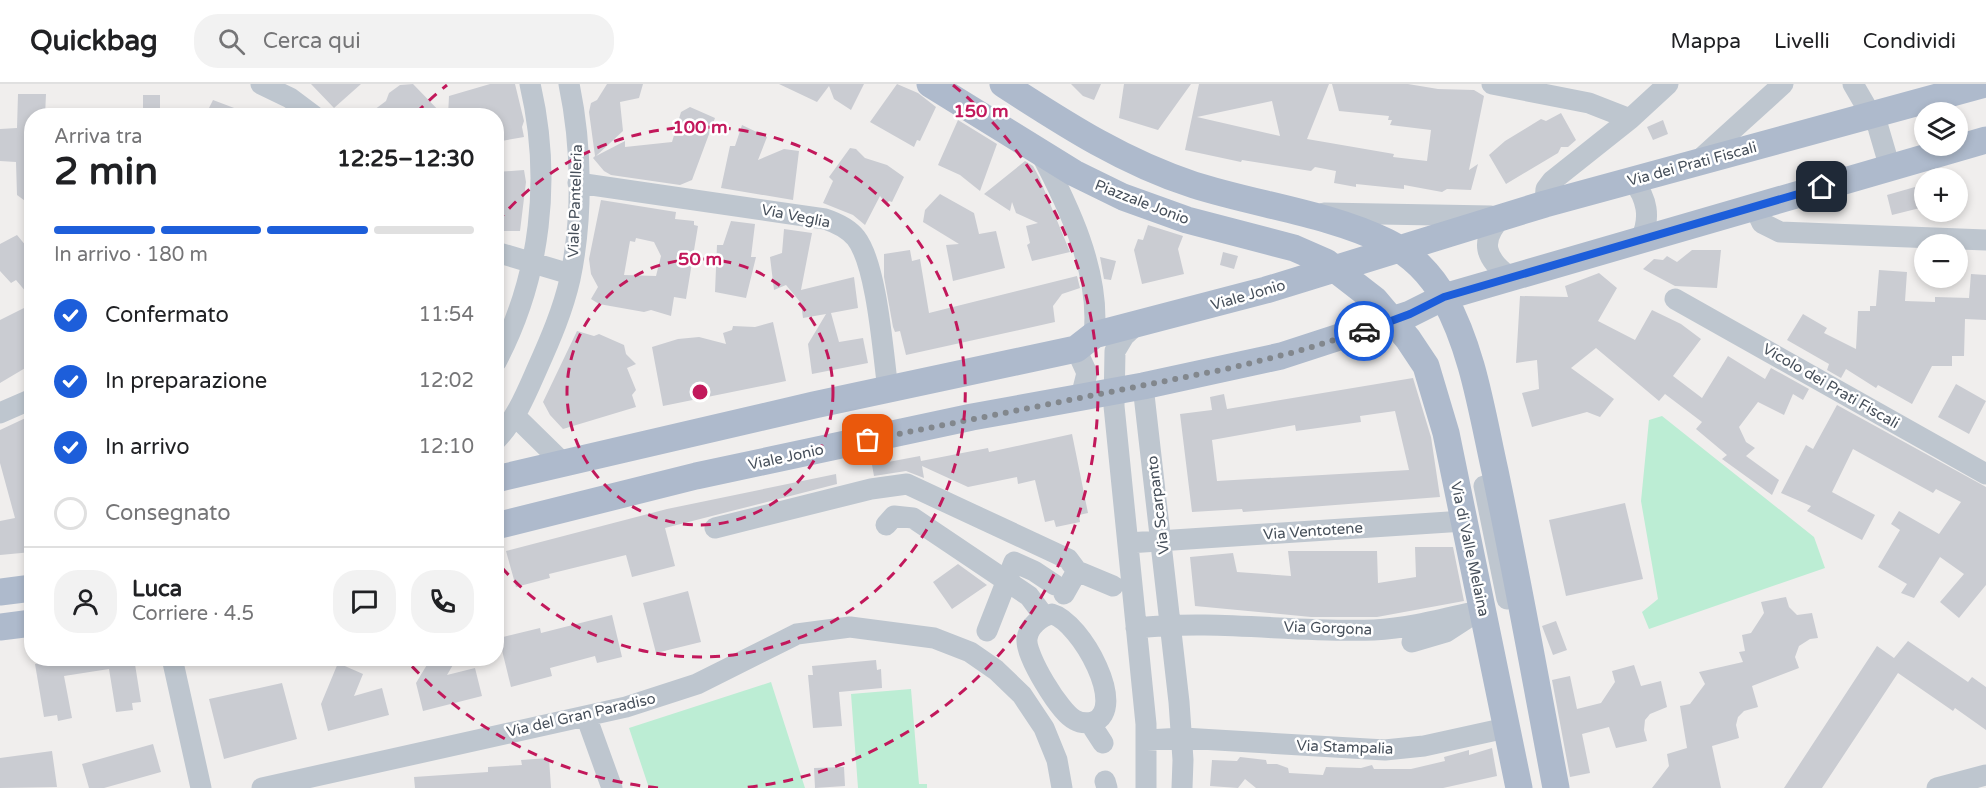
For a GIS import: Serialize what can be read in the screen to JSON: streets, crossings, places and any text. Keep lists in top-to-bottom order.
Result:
{
  "streets": {
    "main road": [
      "Via dei Prati Fiscali",
      "Piazzale Jonio",
      "Viale Jonio",
      "Via di Valle Melaina"
    ],
    "street": [
      "Viale Pantelleria",
      "Via Veglia",
      "Vicolo dei Prati Fiscali",
      "Via Scarpanto",
      "Via Ventotene",
      "Via Gorgona",
      "Via del Gran Paradiso",
      "Via Stampalia"
    ]
  },
  "crossings": [
    ["Viale Pantelleria", "Via Veglia"],
    ["Piazzale Jonio", "Viale Jonio"],
    ["Piazzale Jonio", "Via di Valle Melaina"],
    ["Via Veglia", "Viale Jonio"],
    ["Viale Jonio", "Via Scarpanto"],
    ["Viale Jonio", "Via di Valle Melaina"],
    ["Via Scarpanto", "Via Ventotene"],
    ["Via Scarpanto", "Via Gorgona"],
    ["Via Scarpanto", "Via Stampalia"],
    ["Via Ventotene", "Via di Valle Melaina"],
    ["Via di Valle Melaina", "Via Gorgona"],
    ["Via di Valle Melaina", "Via Stampalia"]
  ],
  "page": {
    "header": "Quickbag",
    "search": "Cerca qui",
    "nav": ["Mappa", "Livelli", "Condividi"],
    "map_buttons": ["+", "−"],
    "heading": ["2 min", "Arriva tra", "12:25–12:30"],
    "panel": ["Luca", "Corriere · 4.5"],
    "bar": "In arrivo · 180 m",
    "list": [
      ["Confermato", "11:54"],
      ["In preparazione", "12:02"],
      ["In arrivo", "12:10"],
      "Consegnato"
    ]
  },
  "rings": ["150 m", "100 m", "50 m"]
}
